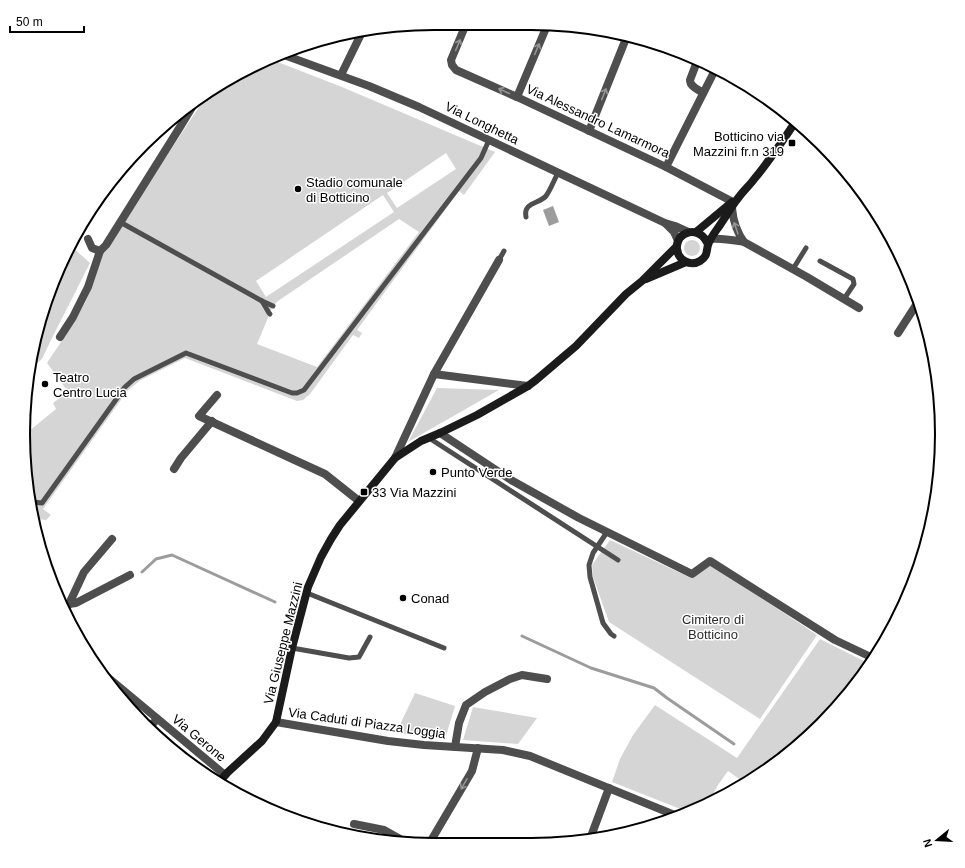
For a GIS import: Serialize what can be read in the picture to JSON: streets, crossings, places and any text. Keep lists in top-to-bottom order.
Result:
{
  "streets": {
    "street": [
      "Via Alessandro Lamarmora",
      "Via Longhetta",
      "Via Giuseppe Mazzini",
      "Via Caduti di Piazza Loggia",
      "Via Gerone"
    ]
  },
  "crossings": [
    ["Via Alessandro Lamarmora", "Via Giuseppe Mazzini"],
    ["Via Longhetta", "Via Giuseppe Mazzini"],
    ["Via Giuseppe Mazzini", "Via Caduti di Piazza Loggia"],
    ["Via Giuseppe Mazzini", "Via Gerone"]
  ],
  "parks": ["Cimitero di Botticino"],
  "places": {
    "transit": ["Botticino via Mazzini fr.n 319", "33 Via Mazzini"],
    "other": [
      "Stadio comunale di Botticino",
      "Teatro Centro Lucia",
      "Punto Verde",
      "Conad"
    ]
  },
  "scale_bar": "50 m",
  "north": "left"
}
